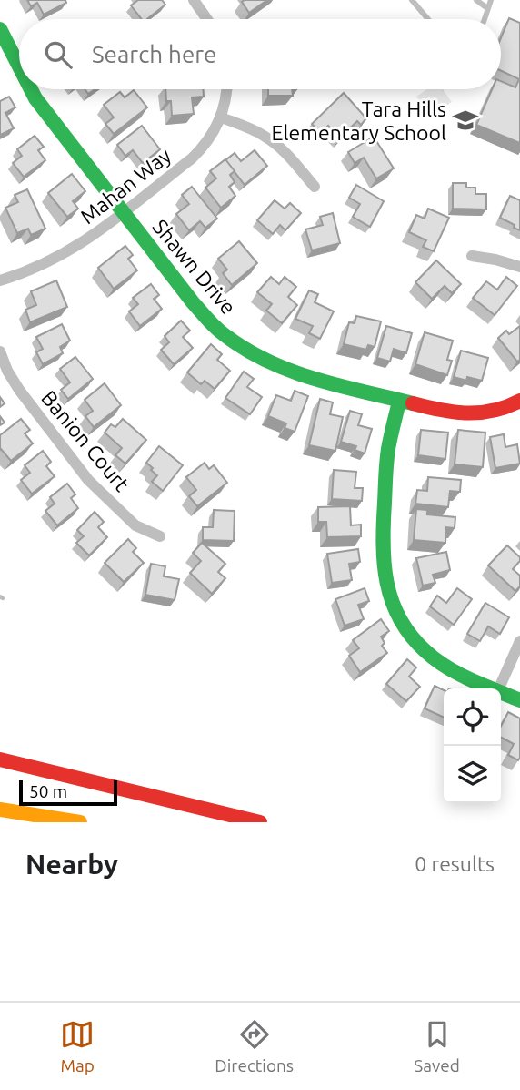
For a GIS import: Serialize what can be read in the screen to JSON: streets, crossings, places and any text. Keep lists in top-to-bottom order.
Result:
{
  "streets": {
    "main road": ["Shawn Drive"],
    "street": ["Mahan Way", "Banion Court"]
  },
  "crossings": [
    ["Mahan Way", "Shawn Drive"]
  ],
  "places": {
    "school or university": ["Tara Hills Elementary School"]
  },
  "scale_bar": "50 m",
  "page": {
    "search": "Search here",
    "scale": "50 m",
    "heading": ["Nearby", "0 results"],
    "nav": ["Map", "Directions", "Saved"]
  }
}
